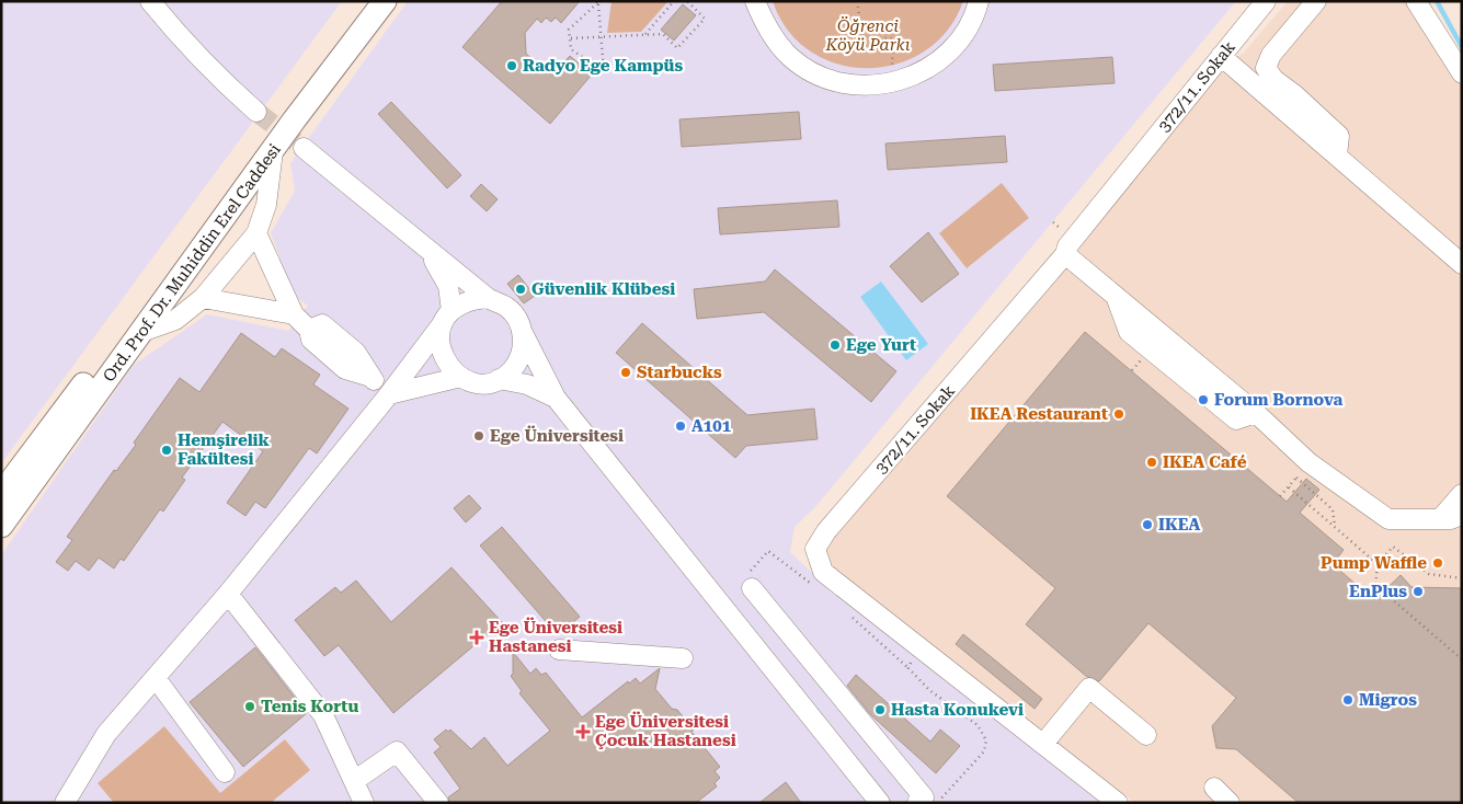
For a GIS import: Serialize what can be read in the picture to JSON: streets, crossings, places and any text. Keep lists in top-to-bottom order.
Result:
{
  "streets": {
    "main road": ["Ord. Prof. Dr. Muhiddin Erel Caddesi"],
    "street": ["372/11. Sokak"]
  },
  "parks": ["Öğrenci Köyü Parkı"],
  "places": {
    "other": [
      "Radyo Ege Kampüs",
      "Güvenlik Klübesi",
      "Ege Yurt",
      "Starbucks",
      "Forum Bornova",
      "IKEA Restaurant",
      "A101",
      "Ege Üniversitesi",
      "Hemşirelik Fakültesi",
      "IKEA Café",
      "IKEA",
      "Pump Waffle",
      "EnPlus",
      "Migros",
      "Tenis Kortu",
      "Hasta Konukevi"
    ],
    "health": ["Ege Üniversitesi Hastanesi", "Ege Üniversitesi Çocuk Hastanesi"]
  }
}
